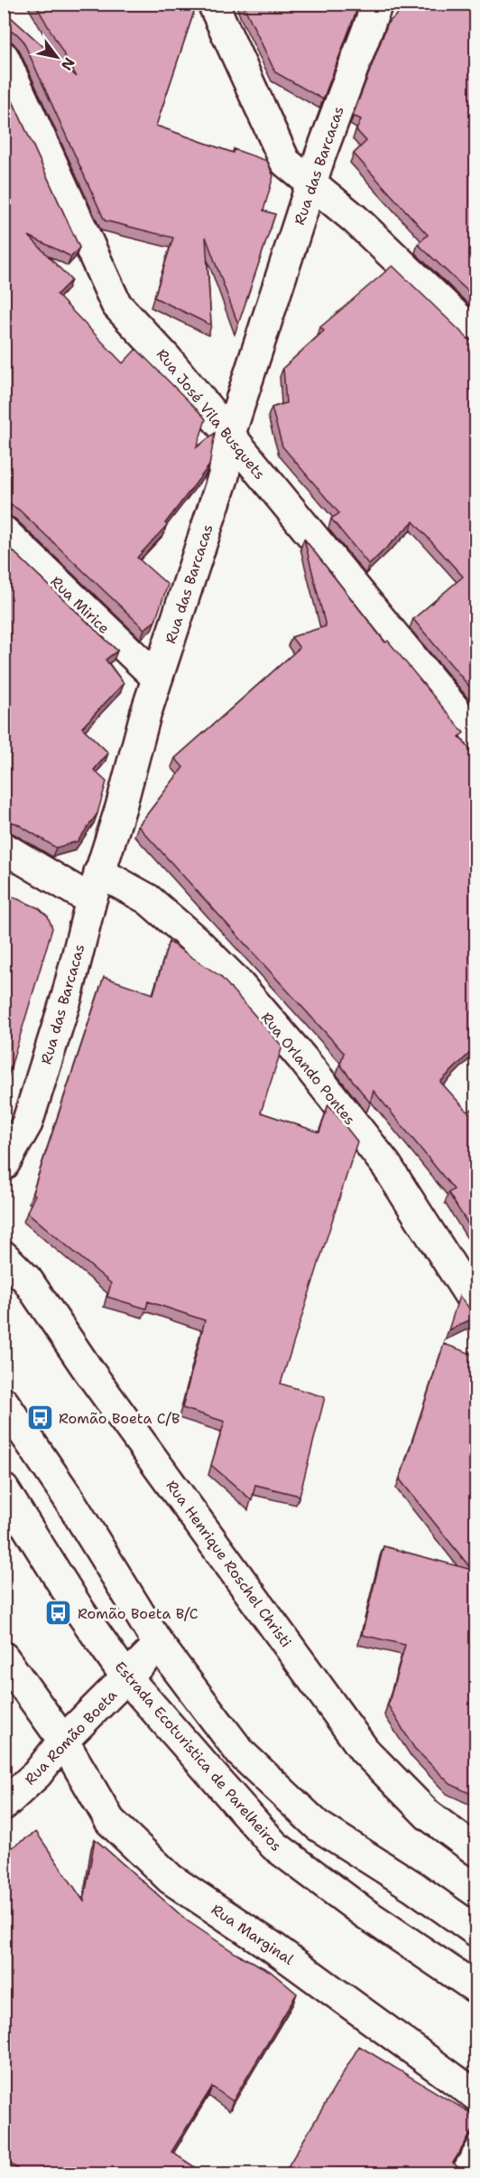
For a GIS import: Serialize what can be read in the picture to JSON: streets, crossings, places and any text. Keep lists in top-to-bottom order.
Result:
{
  "streets": {
    "street": [
      "Rua das Barcacas",
      "Rua José Vila Busquets",
      "Rua Mirice",
      "Rua Orlando Pontes",
      "Rua Henrique Roschel Christi",
      "Rua Romão Boeta",
      "Estrada Ecoturistica de Parelheiros",
      "Rua Marginal"
    ]
  },
  "crossings": [
    ["Rua das Barcacas", "Rua José Vila Busquets"],
    ["Rua das Barcacas", "Rua Mirice"],
    ["Rua das Barcacas", "Rua Orlando Pontes"],
    ["Rua Romão Boeta", "Estrada Ecoturistica de Parelheiros"],
    ["Rua Romão Boeta", "Rua Marginal"]
  ],
  "places": {
    "bus stop": ["Romão Boeta C/B", "Romão Boeta B/C"]
  },
  "north": "bottom right"
}
